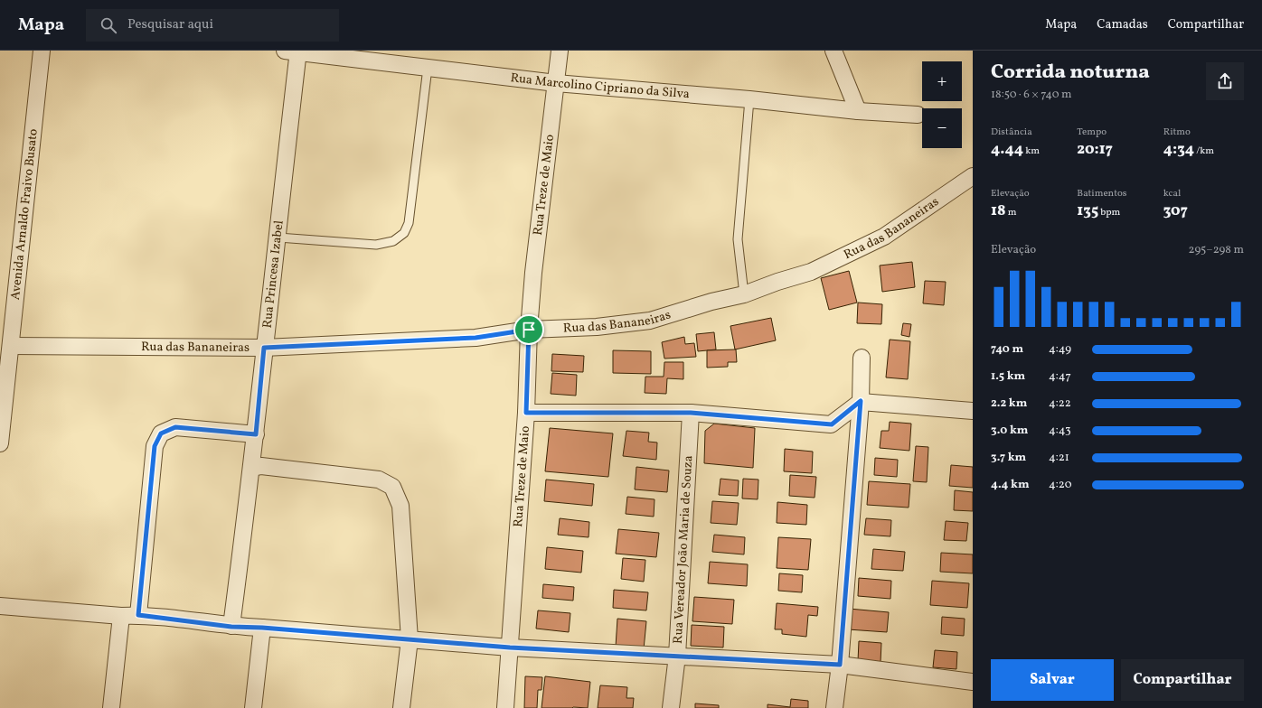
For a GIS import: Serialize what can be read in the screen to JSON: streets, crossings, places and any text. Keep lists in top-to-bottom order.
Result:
{
  "streets": {
    "street": [
      "Rua Marcolino Cipriano da Silva",
      "Rua Treze de Maio",
      "Avenida Arnaldo Fraivo Busato",
      "Rua das Bananeiras",
      "Rua Princesa Izabel",
      "Rua Vereador João Maria de Souza"
    ]
  },
  "crossings": [
    ["Rua Marcolino Cipriano da Silva", "Rua Treze de Maio"],
    ["Rua Marcolino Cipriano da Silva", "Rua Princesa Izabel"],
    ["Rua Treze de Maio", "Rua das Bananeiras"],
    ["Avenida Arnaldo Fraivo Busato", "Rua das Bananeiras"],
    ["Rua das Bananeiras", "Rua Princesa Izabel"]
  ],
  "page": {
    "header": "Mapa",
    "search": "Pesquisar aqui",
    "nav": ["Mapa", "Camadas", "Compartilhar"],
    "heading": ["Corrida noturna", "18:50 · 6 × 740 m"],
    "map_buttons": ["+", "−"],
    "stats": [
      ["Distância", "4.44 km"],
      ["Tempo", "20:17"],
      ["Ritmo", "4:34 /km"],
      ["Elevação", "18 m"],
      ["Batimentos", "135 bpm"],
      ["kcal", "307"]
    ],
    "chart": ["Elevação", "295–298 m"],
    "list": [
      {
        "name": "740 m",
        "note": "4:49"
      },
      {
        "name": "1.5 km",
        "note": "4:47"
      },
      {
        "name": "2.2 km",
        "note": "4:22"
      },
      {
        "name": "3.0 km",
        "note": "4:43"
      },
      {
        "name": "3.7 km",
        "note": "4:21"
      },
      {
        "name": "4.4 km",
        "note": "4:20"
      }
    ],
    "buttons": ["Salvar", "Compartilhar"]
  }
}
